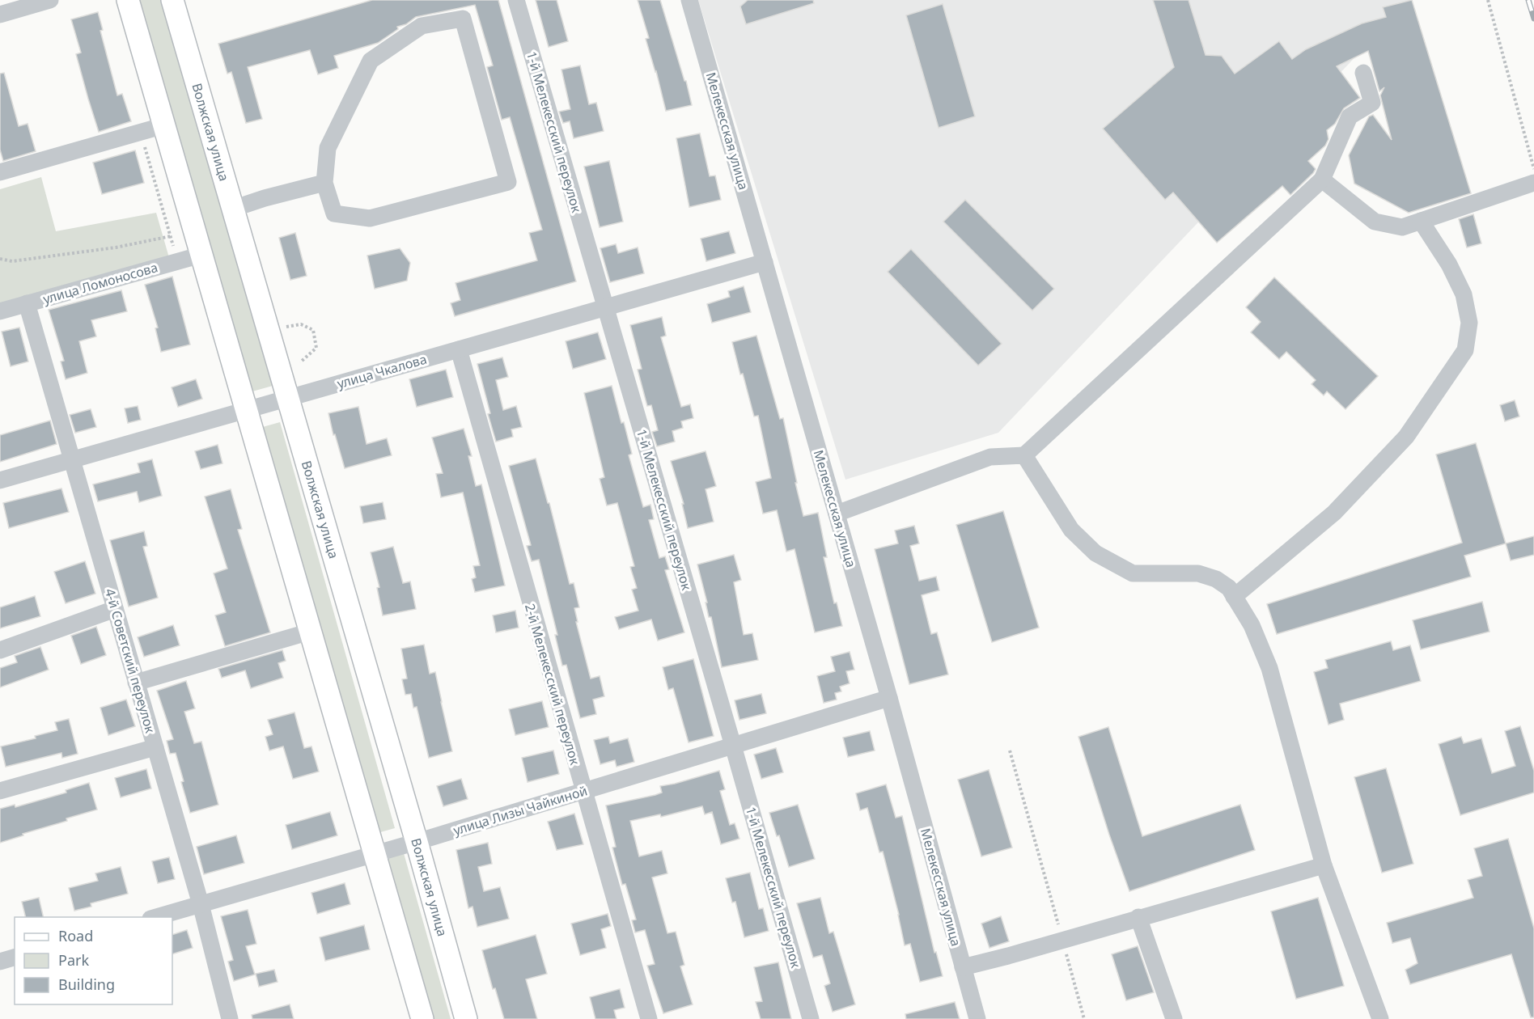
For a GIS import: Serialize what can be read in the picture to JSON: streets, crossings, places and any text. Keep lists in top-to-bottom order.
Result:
{
  "streets": {
    "main road": ["Волжская улица"],
    "street": [
      "Мелекесская улица",
      "1-й Мелекесский переулок",
      "улица Ломоносова",
      "улица Чкалова",
      "4-й Советский переулок",
      "2-й Мелекесский переулок",
      "улица Лизы Чайкиной"
    ]
  },
  "crossings": [
    ["Мелекесская улица", "улица Чкалова"],
    ["Мелекесская улица", "улица Лизы Чайкиной"],
    ["Волжская улица", "улица Чкалова"],
    ["Волжская улица", "улица Лизы Чайкиной"],
    ["1-й Мелекесский переулок", "улица Чкалова"],
    ["1-й Мелекесский переулок", "улица Лизы Чайкиной"],
    ["улица Ломоносова", "4-й Советский переулок"],
    ["улица Чкалова", "4-й Советский переулок"],
    ["улица Чкалова", "2-й Мелекесский переулок"],
    ["4-й Советский переулок", "улица Лизы Чайкиной"],
    ["2-й Мелекесский переулок", "улица Лизы Чайкиной"]
  ],
  "legend": ["Road", "Park", "Building"]
}
